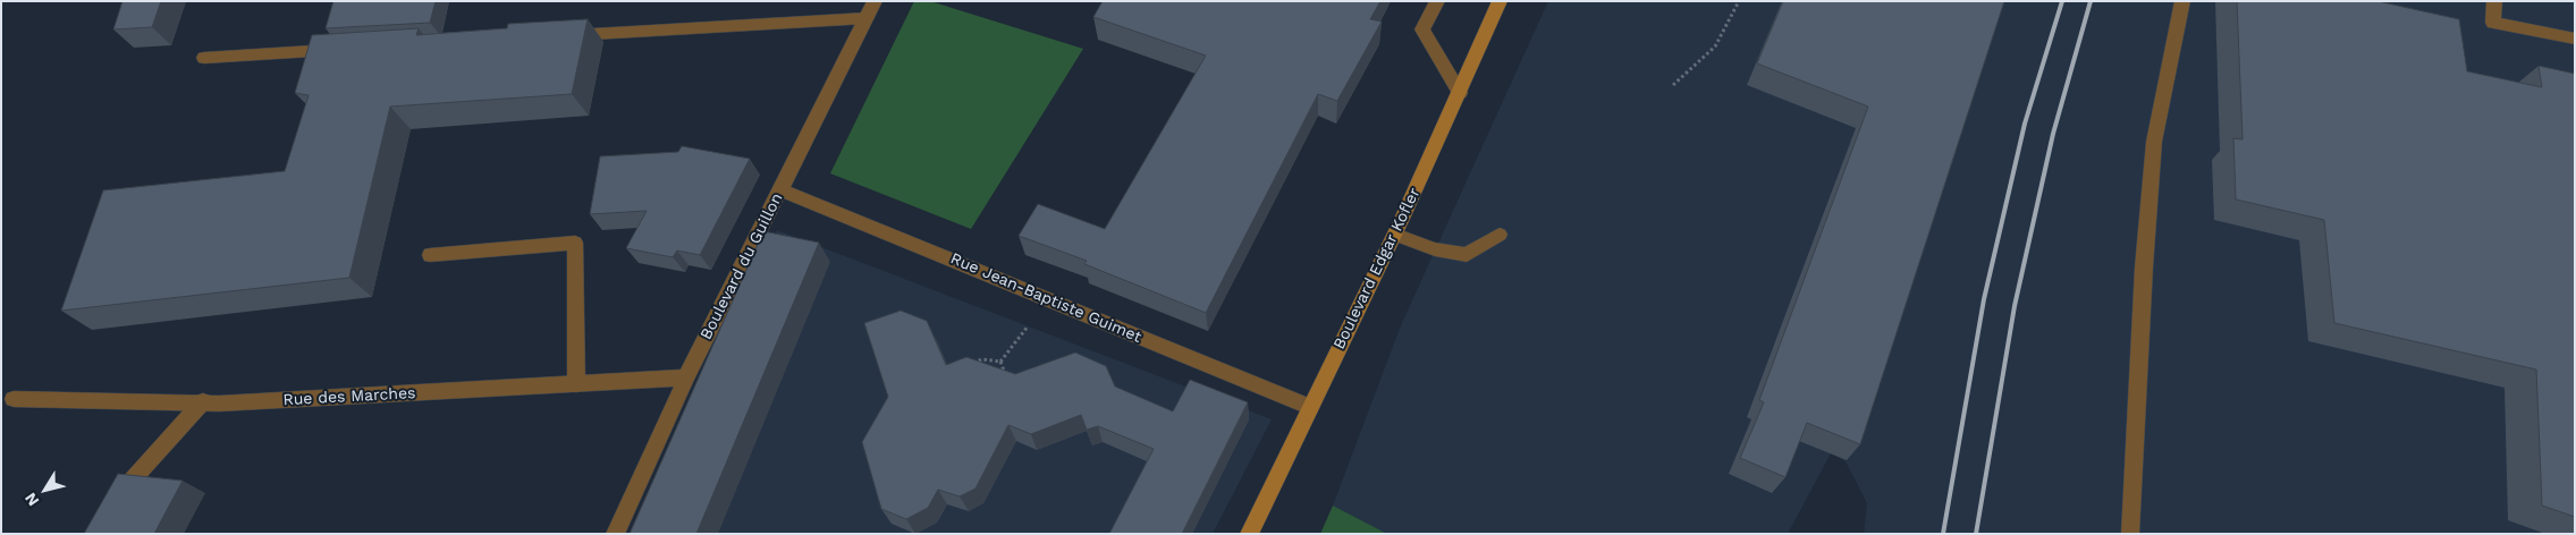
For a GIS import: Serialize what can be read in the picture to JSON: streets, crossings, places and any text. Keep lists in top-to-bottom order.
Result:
{
  "streets": {
    "street": [
      "Boulevard du Guillon",
      "Boulevard Edgar Kofler",
      "Rue Jean-Baptiste Guimet",
      "Rue des Marches"
    ]
  },
  "crossings": [
    ["Boulevard du Guillon", "Rue Jean-Baptiste Guimet"],
    ["Boulevard du Guillon", "Rue des Marches"],
    ["Boulevard Edgar Kofler", "Rue Jean-Baptiste Guimet"]
  ],
  "north": "bottom left"
}
